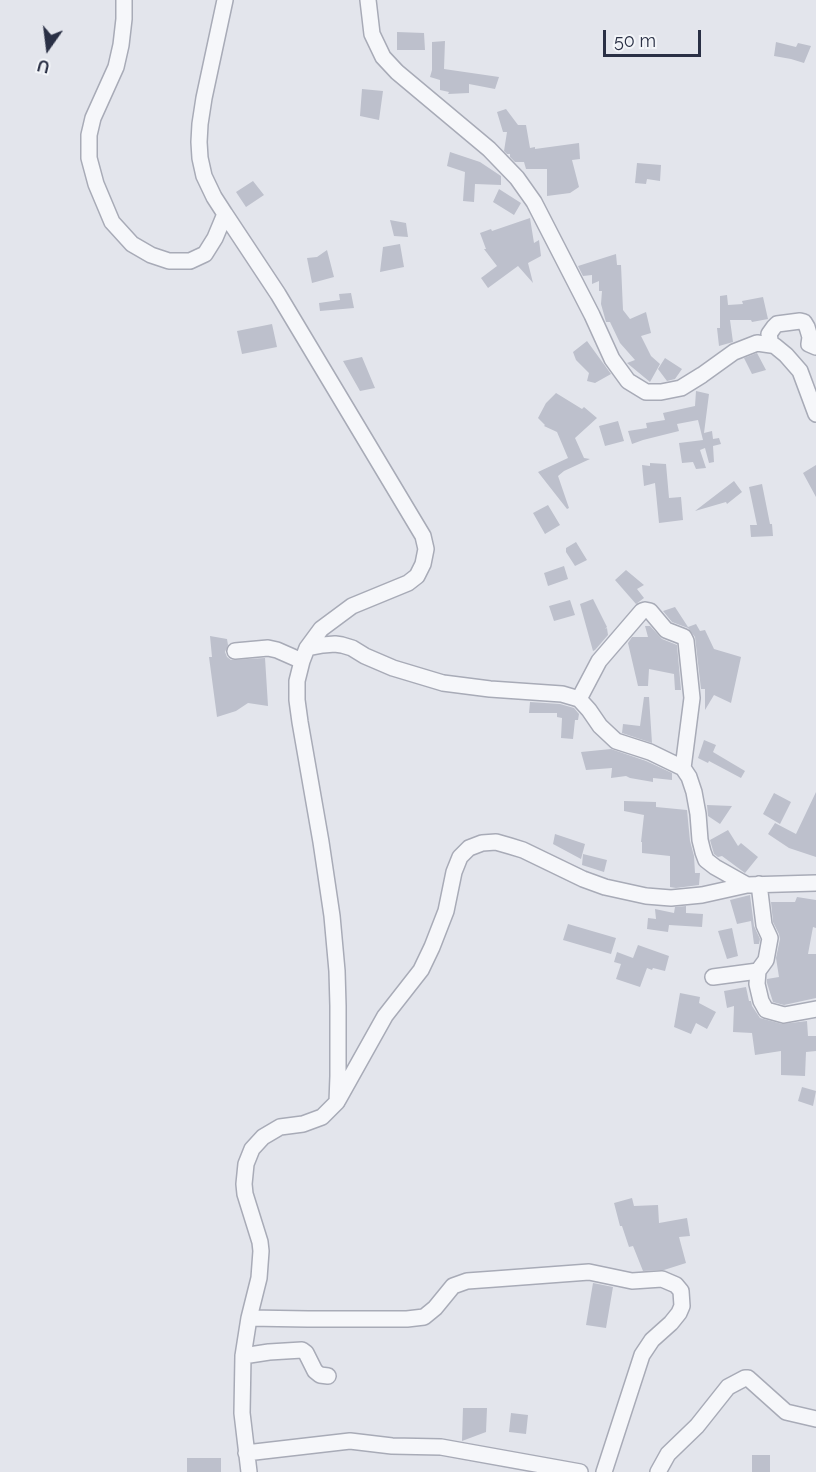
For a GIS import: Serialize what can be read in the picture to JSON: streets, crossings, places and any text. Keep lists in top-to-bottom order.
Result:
{
  "scale_bar": "50 m",
  "north": "bottom"
}
